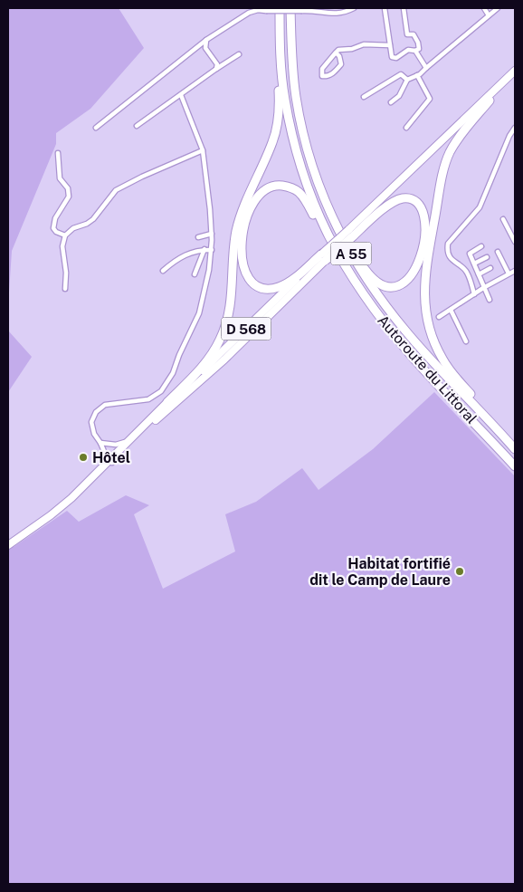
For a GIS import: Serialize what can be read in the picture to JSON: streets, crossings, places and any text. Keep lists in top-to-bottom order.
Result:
{
  "streets": {
    "highway": ["A 55", "Autoroute du Littoral"],
    "main road": ["D 568"]
  },
  "places": ["Hôtel", "Habitat fortifié dit le Camp de Laure"]
}
